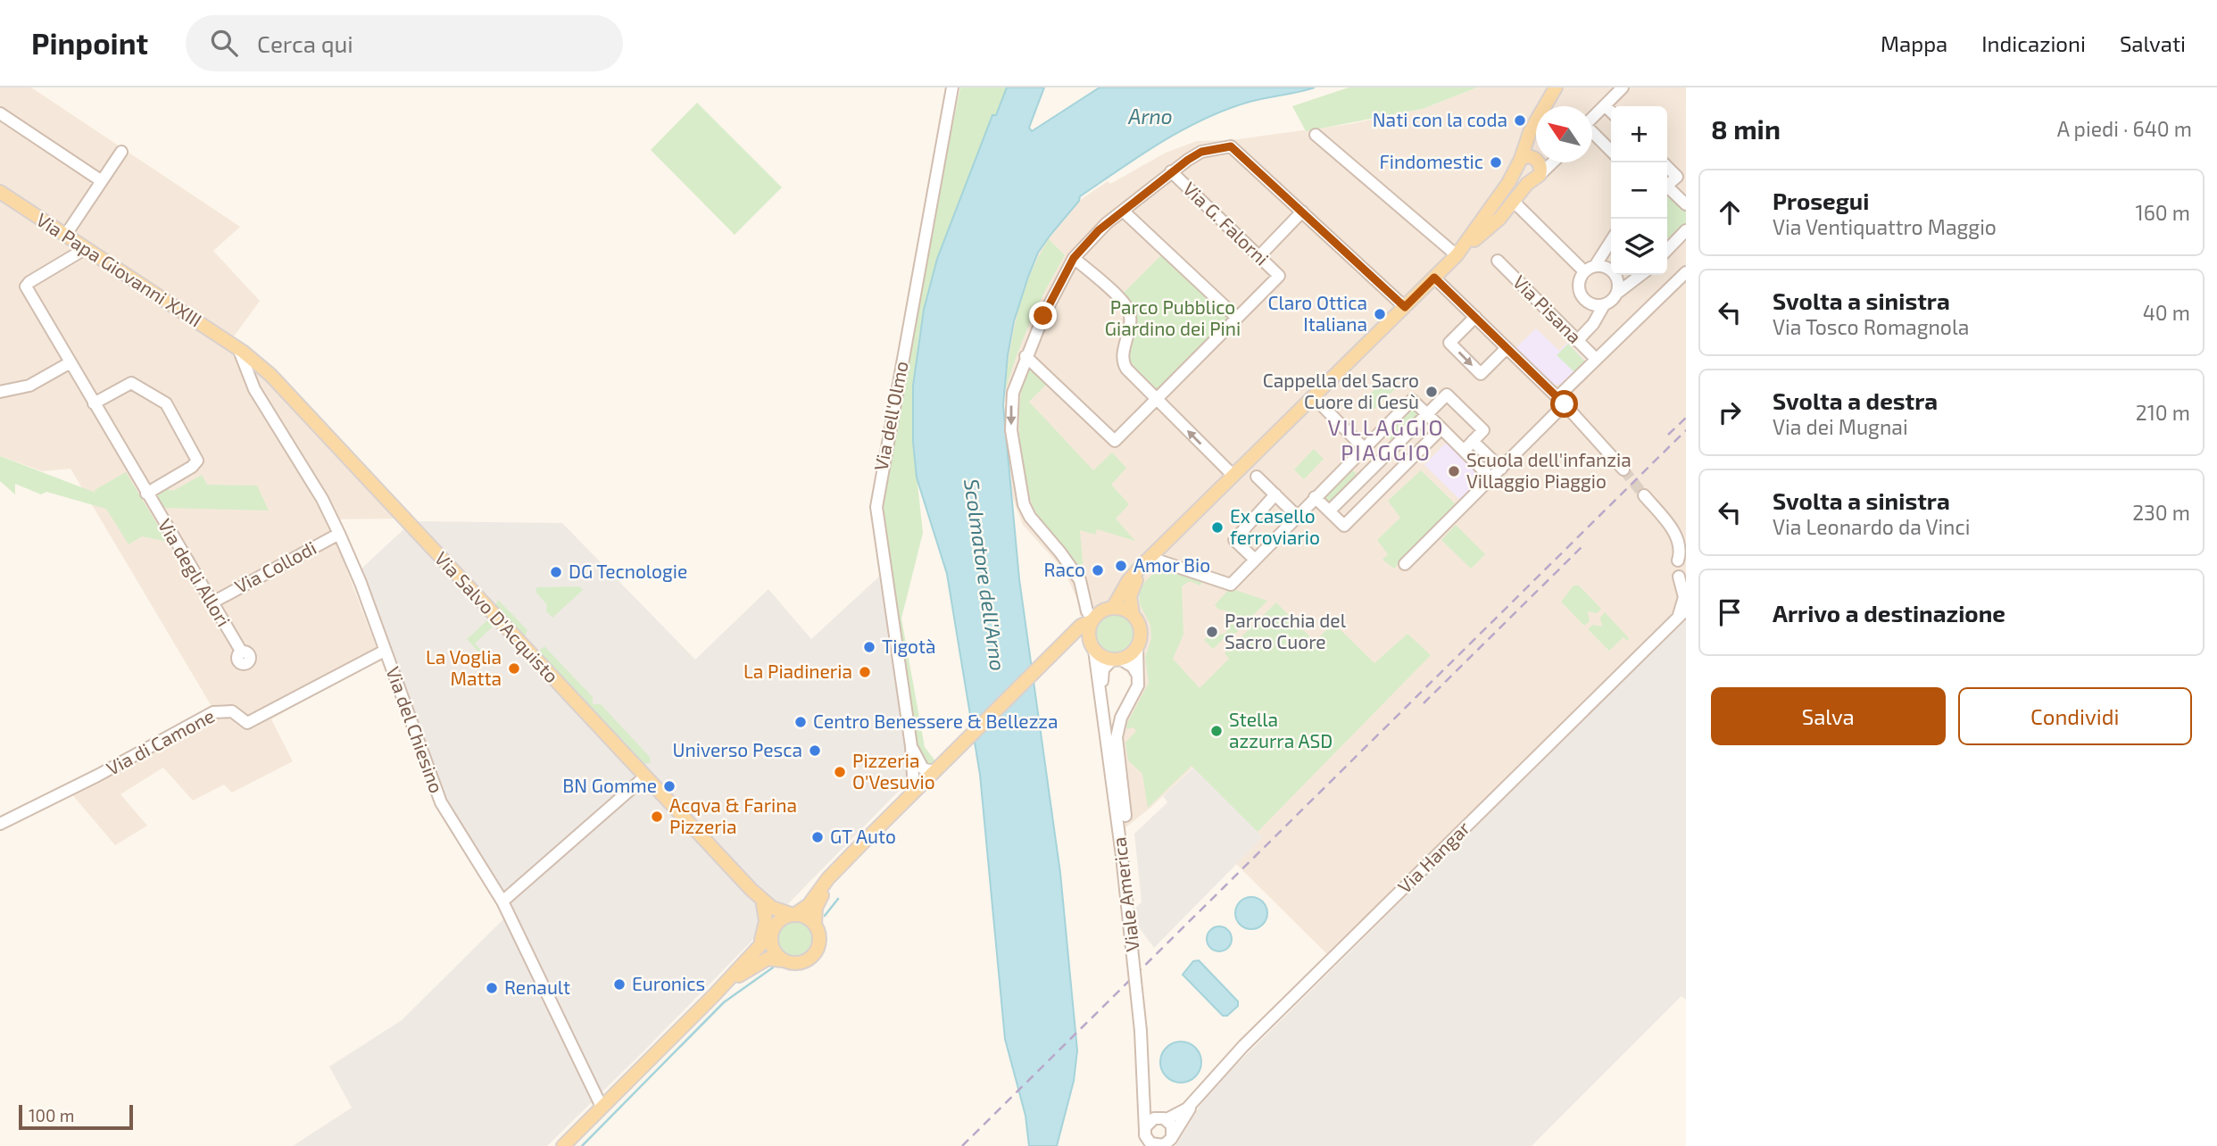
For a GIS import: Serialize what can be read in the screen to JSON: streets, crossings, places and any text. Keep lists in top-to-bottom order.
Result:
{
  "streets": {
    "main road": ["Via Papa Giovanni XXIII", "Via Salvo D'Acquisto"],
    "street": [
      "Via G. Falorni",
      "Via Pisana",
      "Via dell'Olmo",
      "Via Collodi",
      "Via degli Allori",
      "Via del Chiesino",
      "Via di Camone",
      "Via Hangar",
      "Viale America"
    ]
  },
  "crossings": [
    ["Via Papa Giovanni XXIII", "Via degli Allori"],
    ["Via Papa Giovanni XXIII", "Via Salvo D'Acquisto"],
    ["Via Papa Giovanni XXIII", "Via del Chiesino"],
    ["Via Collodi", "Via degli Allori"],
    ["Via Collodi", "Via del Chiesino"],
    ["Via Salvo D'Acquisto", "Via del Chiesino"],
    ["Via del Chiesino", "Via di Camone"],
    ["Via Hangar", "Viale America"]
  ],
  "districts": ["VILLAGGIO PIAGGIO"],
  "water": ["Arno", "Scolmatore dell'Arno"],
  "parks": ["Parco Pubblico Giardino dei Pini"],
  "places": [
    "Nati con la coda",
    "Findomestic",
    "Claro Ottica Italiana",
    "Cappella del Sacro Cuore di Gesù",
    "Scuola dell'infanzia Villaggio Piaggio",
    "Ex casello ferroviario",
    "Amor Bio",
    "Raco",
    "DG Tecnologie",
    "Parrocchia del Sacro Cuore",
    "Tigotà",
    "La Voglia Matta",
    "La Piadineria",
    "Centro Benessere & Bellezza",
    "Stella azzurra ASD",
    "Universo Pesca",
    "Pizzeria O'Vesuvio",
    "BN Gomme",
    "Acqva & Farina Pizzeria",
    "GT Auto",
    "Euronics",
    "Renault"
  ],
  "scale_bar": "100 m",
  "north": "top left",
  "page": {
    "header": "Pinpoint",
    "search": "Cerca qui",
    "nav": ["Mappa", "Indicazioni", "Salvati"],
    "heading": ["8 min", "A piedi · 640 m"],
    "map_buttons": ["+", "−"],
    "list": [
      ["Prosegui", "Via Ventiquattro Maggio", "160 m"],
      ["Svolta a sinistra", "Via Tosco Romagnola", "40 m"],
      ["Svolta a destra", "Via dei Mugnai", "210 m"],
      ["Svolta a sinistra", "Via Leonardo da Vinci", "230 m"],
      "Arrivo a destinazione"
    ],
    "buttons": ["Salva", "Condividi"],
    "scale": "100 m"
  }
}
